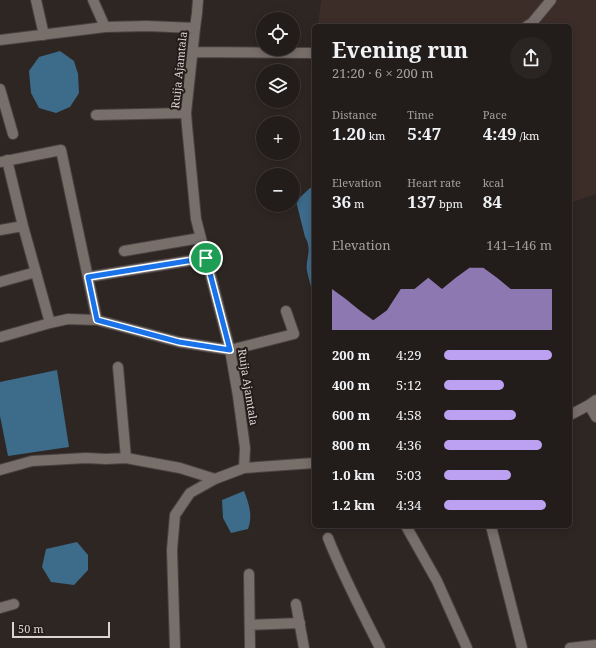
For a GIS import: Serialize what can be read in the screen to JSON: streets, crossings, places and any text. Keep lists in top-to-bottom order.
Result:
{
  "streets": {
    "street": ["Ruija Ajamtala"]
  },
  "scale_bar": "50 m",
  "page": {
    "map_buttons": ["+", "−"],
    "heading": ["Evening run", "21:20 · 6 × 200 m"],
    "stats": [
      ["Distance", "1.20 km"],
      ["Time", "5:47"],
      ["Pace", "4:49 /km"],
      ["Elevation", "36 m"],
      ["Heart rate", "137 bpm"],
      ["kcal", "84"]
    ],
    "chart": ["Elevation", "141–146 m"],
    "list": [
      {
        "name": "200 m",
        "note": "4:29"
      },
      {
        "name": "400 m",
        "note": "5:12"
      },
      {
        "name": "600 m",
        "note": "4:58"
      },
      {
        "name": "800 m",
        "note": "4:36"
      },
      {
        "name": "1.0 km",
        "note": "5:03"
      },
      {
        "name": "1.2 km",
        "note": "4:34"
      }
    ],
    "scale": "50 m"
  }
}
